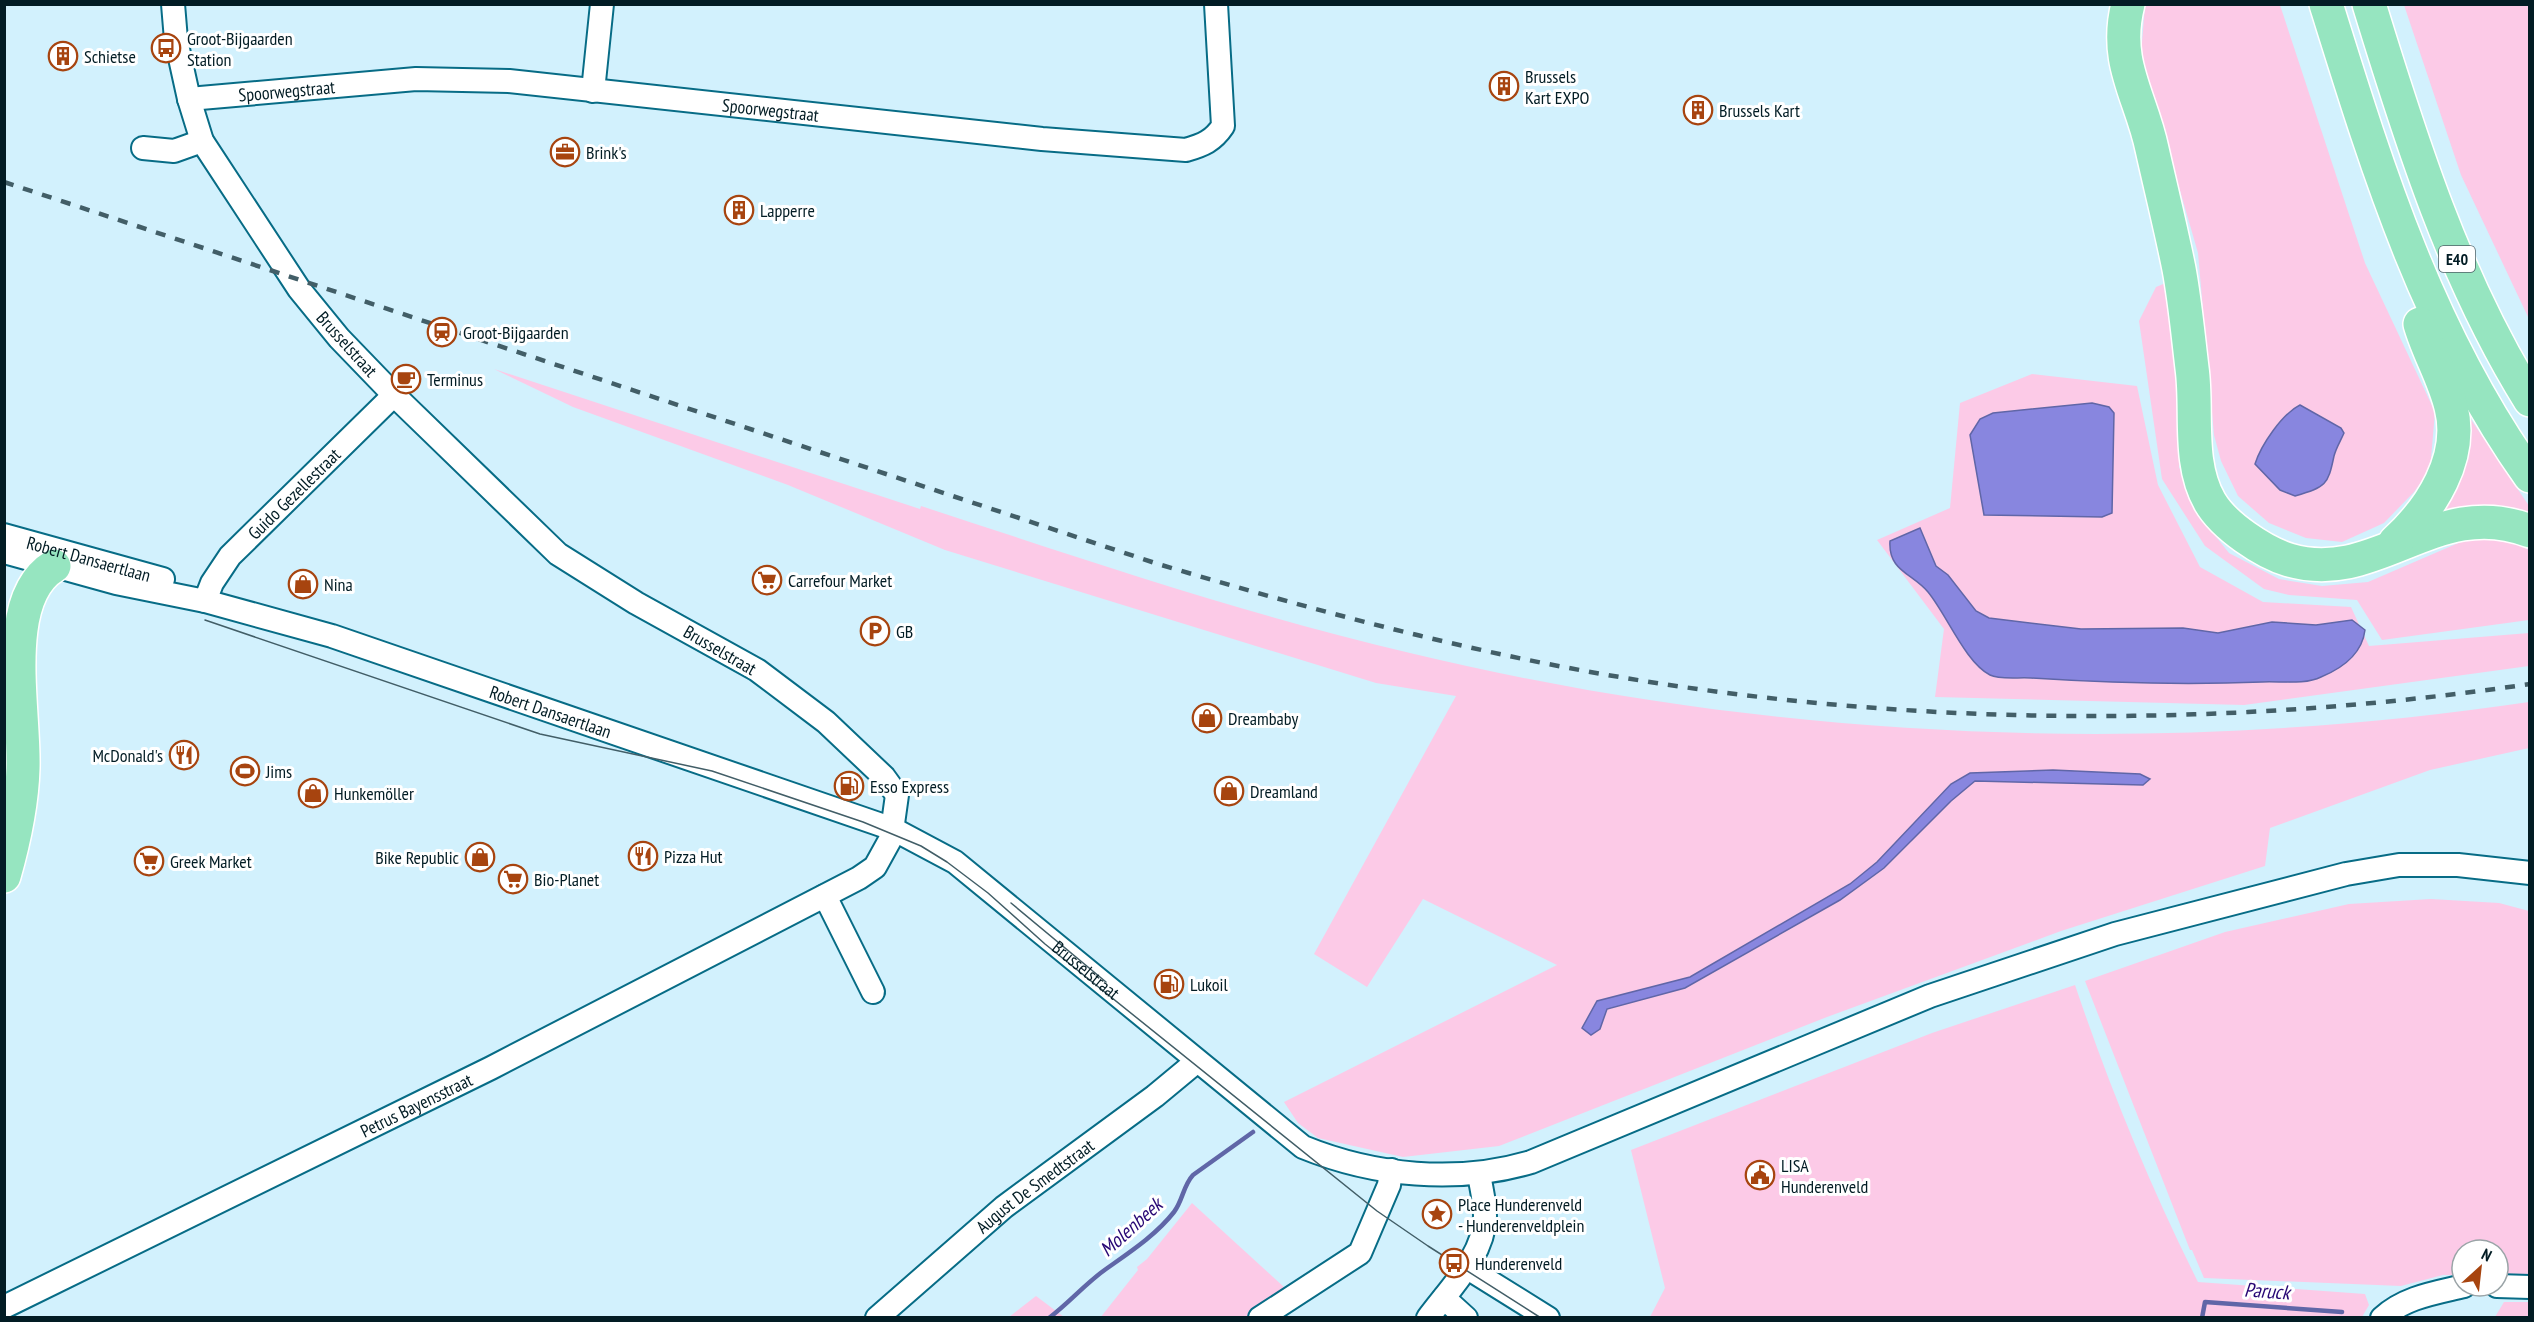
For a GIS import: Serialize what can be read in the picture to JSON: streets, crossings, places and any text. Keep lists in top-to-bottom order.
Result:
{
  "streets": {
    "highway": ["E40"],
    "street": [
      "Spoorwegstraat",
      "Brusselstraat",
      "Guido Gezellestraat",
      "Robert Dansaertlaan",
      "Petrus Bayensstraat",
      "August De Smedtstraat"
    ]
  },
  "crossings": [
    ["Spoorwegstraat", "Brusselstraat"],
    ["Brusselstraat", "Guido Gezellestraat"],
    ["Brusselstraat", "Robert Dansaertlaan"],
    ["Brusselstraat", "Petrus Bayensstraat"],
    ["Brusselstraat", "August De Smedtstraat"],
    ["Guido Gezellestraat", "Robert Dansaertlaan"],
    ["Robert Dansaertlaan", "Petrus Bayensstraat"]
  ],
  "water": ["Molenbeek", "Paruck"],
  "places": {
    "bus stop": ["Groot-Bijgaarden Station", "Hunderenveld"],
    "building": [
      "Schietse",
      "Brussels Kart EXPO",
      "Brussels Kart",
      "Lapperre"
    ],
    "office": ["Brink's"],
    "station": ["Groot-Bijgaarden"],
    "cafe": ["Terminus"],
    "supermarket": ["Carrefour Market", "Greek Market", "Bio-Planet"],
    "shop": [
      "Nina",
      "Dreambaby",
      "Dreamland",
      "Hunkemöller",
      "Bike Republic"
    ],
    "parking": ["GB"],
    "restaurant": ["McDonald's", "Pizza Hut"],
    "sports": ["Jims"],
    "fuel station": ["Esso Express", "Lukoil"],
    "public building": ["LISA Hunderenveld"],
    "place": ["Place Hunderenveld - Hunderenveldplein"]
  },
  "north": "top right"
}
